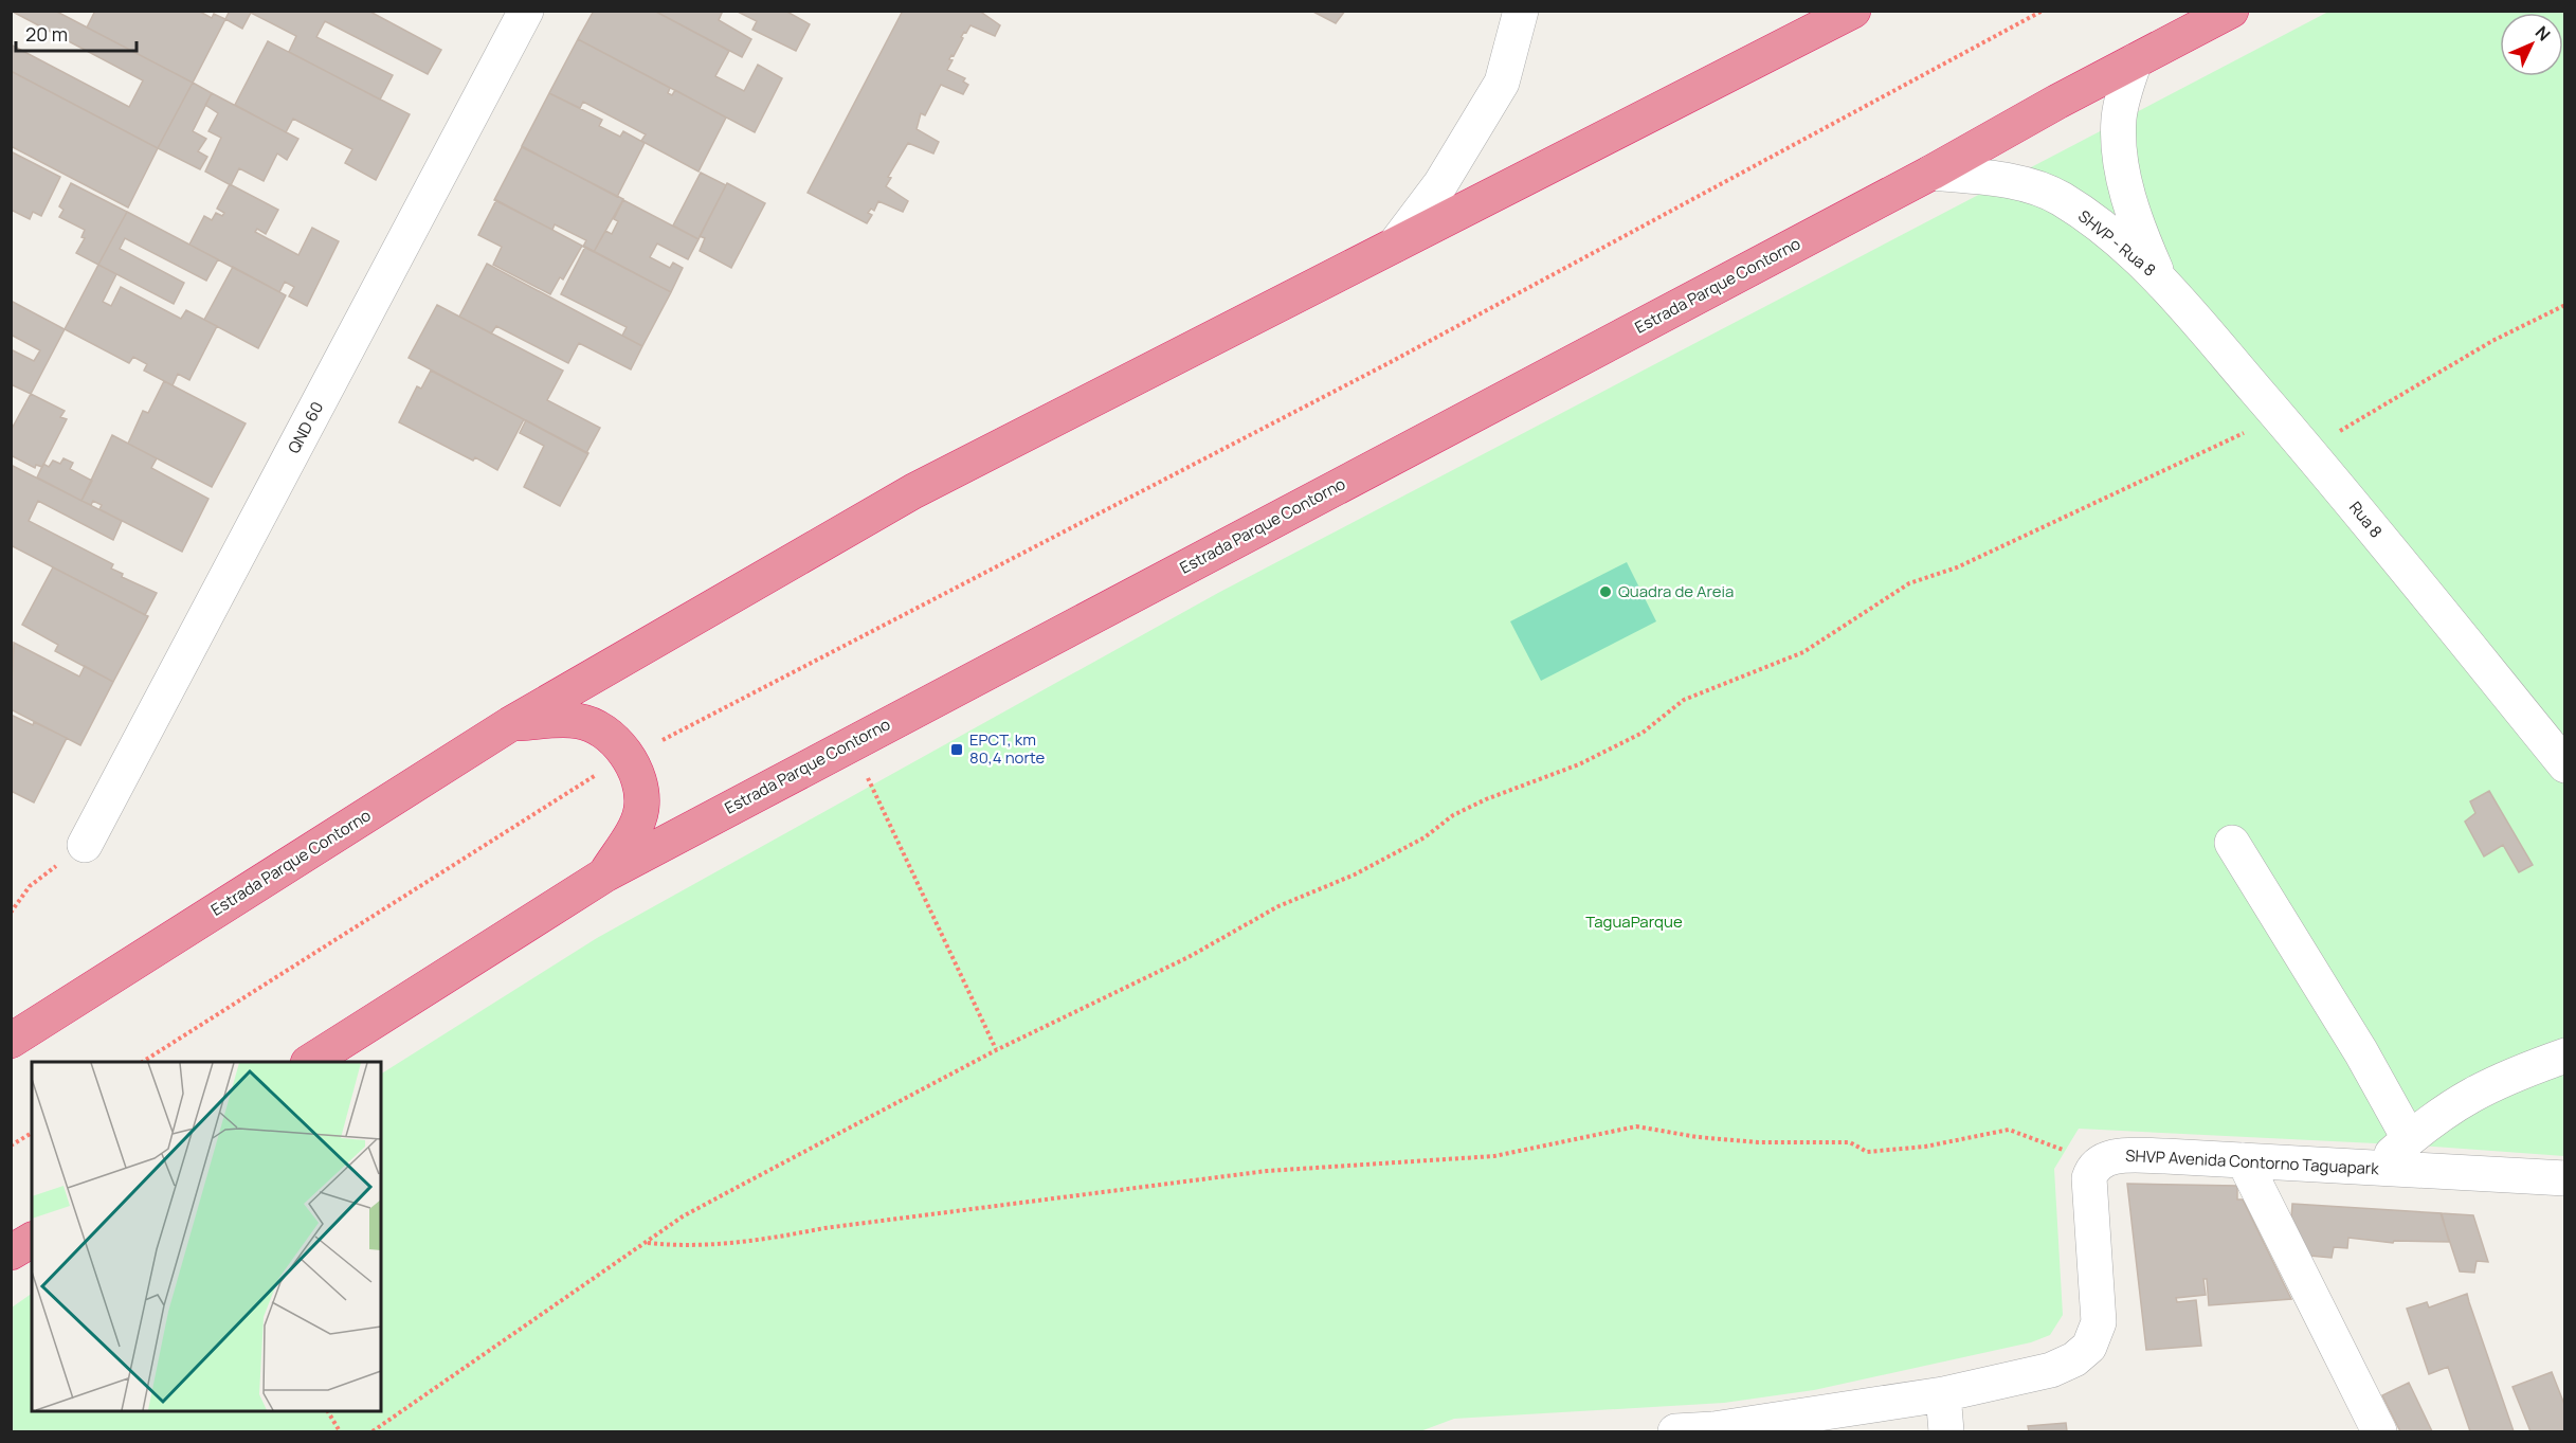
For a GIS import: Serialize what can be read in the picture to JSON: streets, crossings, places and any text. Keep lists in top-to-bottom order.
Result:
{
  "streets": {
    "highway": ["Estrada Parque Contorno"],
    "street": [
      "SHVP - Rua 8",
      "QND 60",
      "Rua 8",
      "SHVP Avenida Contorno Taguapark"
    ]
  },
  "crossings": [
    ["SHVP - Rua 8", "Estrada Parque Contorno"],
    ["SHVP - Rua 8", "Rua 8"]
  ],
  "parks": ["TaguaParque"],
  "places": {
    "other": ["Quadra de Areia"],
    "transit": ["EPCT, km 80,4 norte"]
  },
  "scale_bar": "20 m",
  "north": "top right"
}
